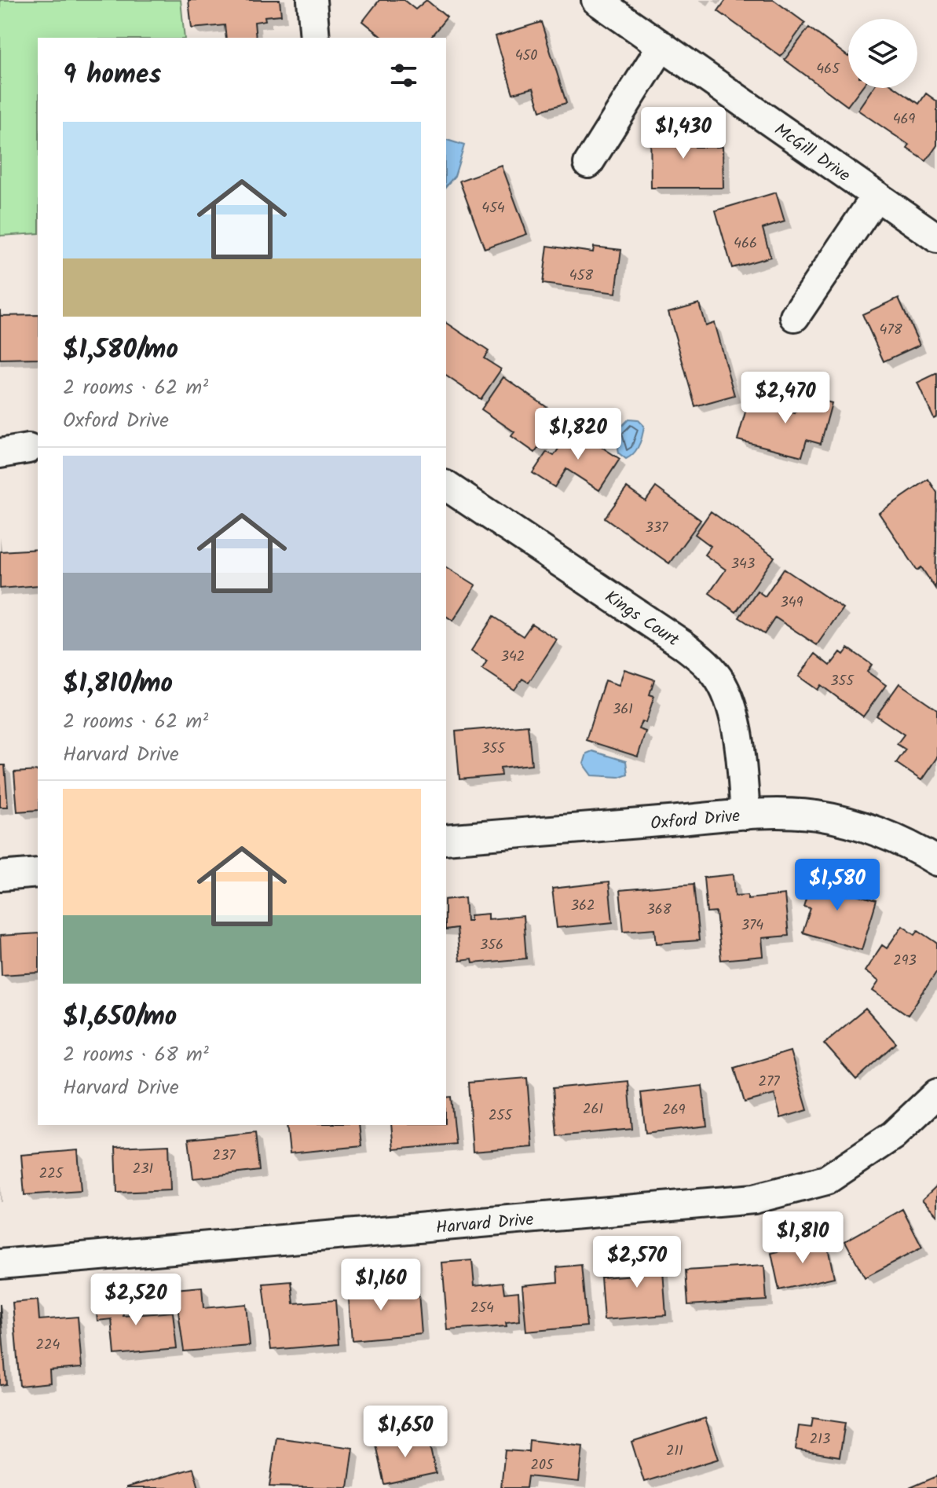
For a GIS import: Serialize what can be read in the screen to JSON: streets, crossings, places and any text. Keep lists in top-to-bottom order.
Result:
{
  "streets": {
    "street": [
      "McGill Drive",
      "Kings Court",
      "Oxford Drive",
      "Harvard Drive"
    ]
  },
  "crossings": [
    ["Kings Court", "Oxford Drive"]
  ],
  "house_numbers": [
    "450",
    "465",
    "469",
    "454",
    "466",
    "458",
    "478",
    "337",
    "343",
    "349",
    "342",
    "355",
    "361",
    "355",
    "362",
    "368",
    "374",
    "356",
    "293",
    "277",
    "261",
    "269",
    "255",
    "237",
    "231",
    "225",
    "254",
    "224",
    "213",
    "211",
    "205"
  ],
  "page": {
    "heading": "9 homes",
    "price": [
      "$1,430",
      "$2,470",
      "$1,820",
      "$1,580",
      "$1,810",
      "$2,570",
      "$1,160",
      "$2,520",
      "$1,650"
    ],
    "list": [
      {
        "name": "$1,580/mo",
        "note": "2 rooms · 62 m² · Oxford Drive"
      },
      {
        "name": "$1,810/mo",
        "note": "2 rooms · 62 m² · Harvard Drive"
      },
      {
        "name": "$1,650/mo",
        "note": "2 rooms · 68 m² · Harvard Drive"
      }
    ]
  }
}
